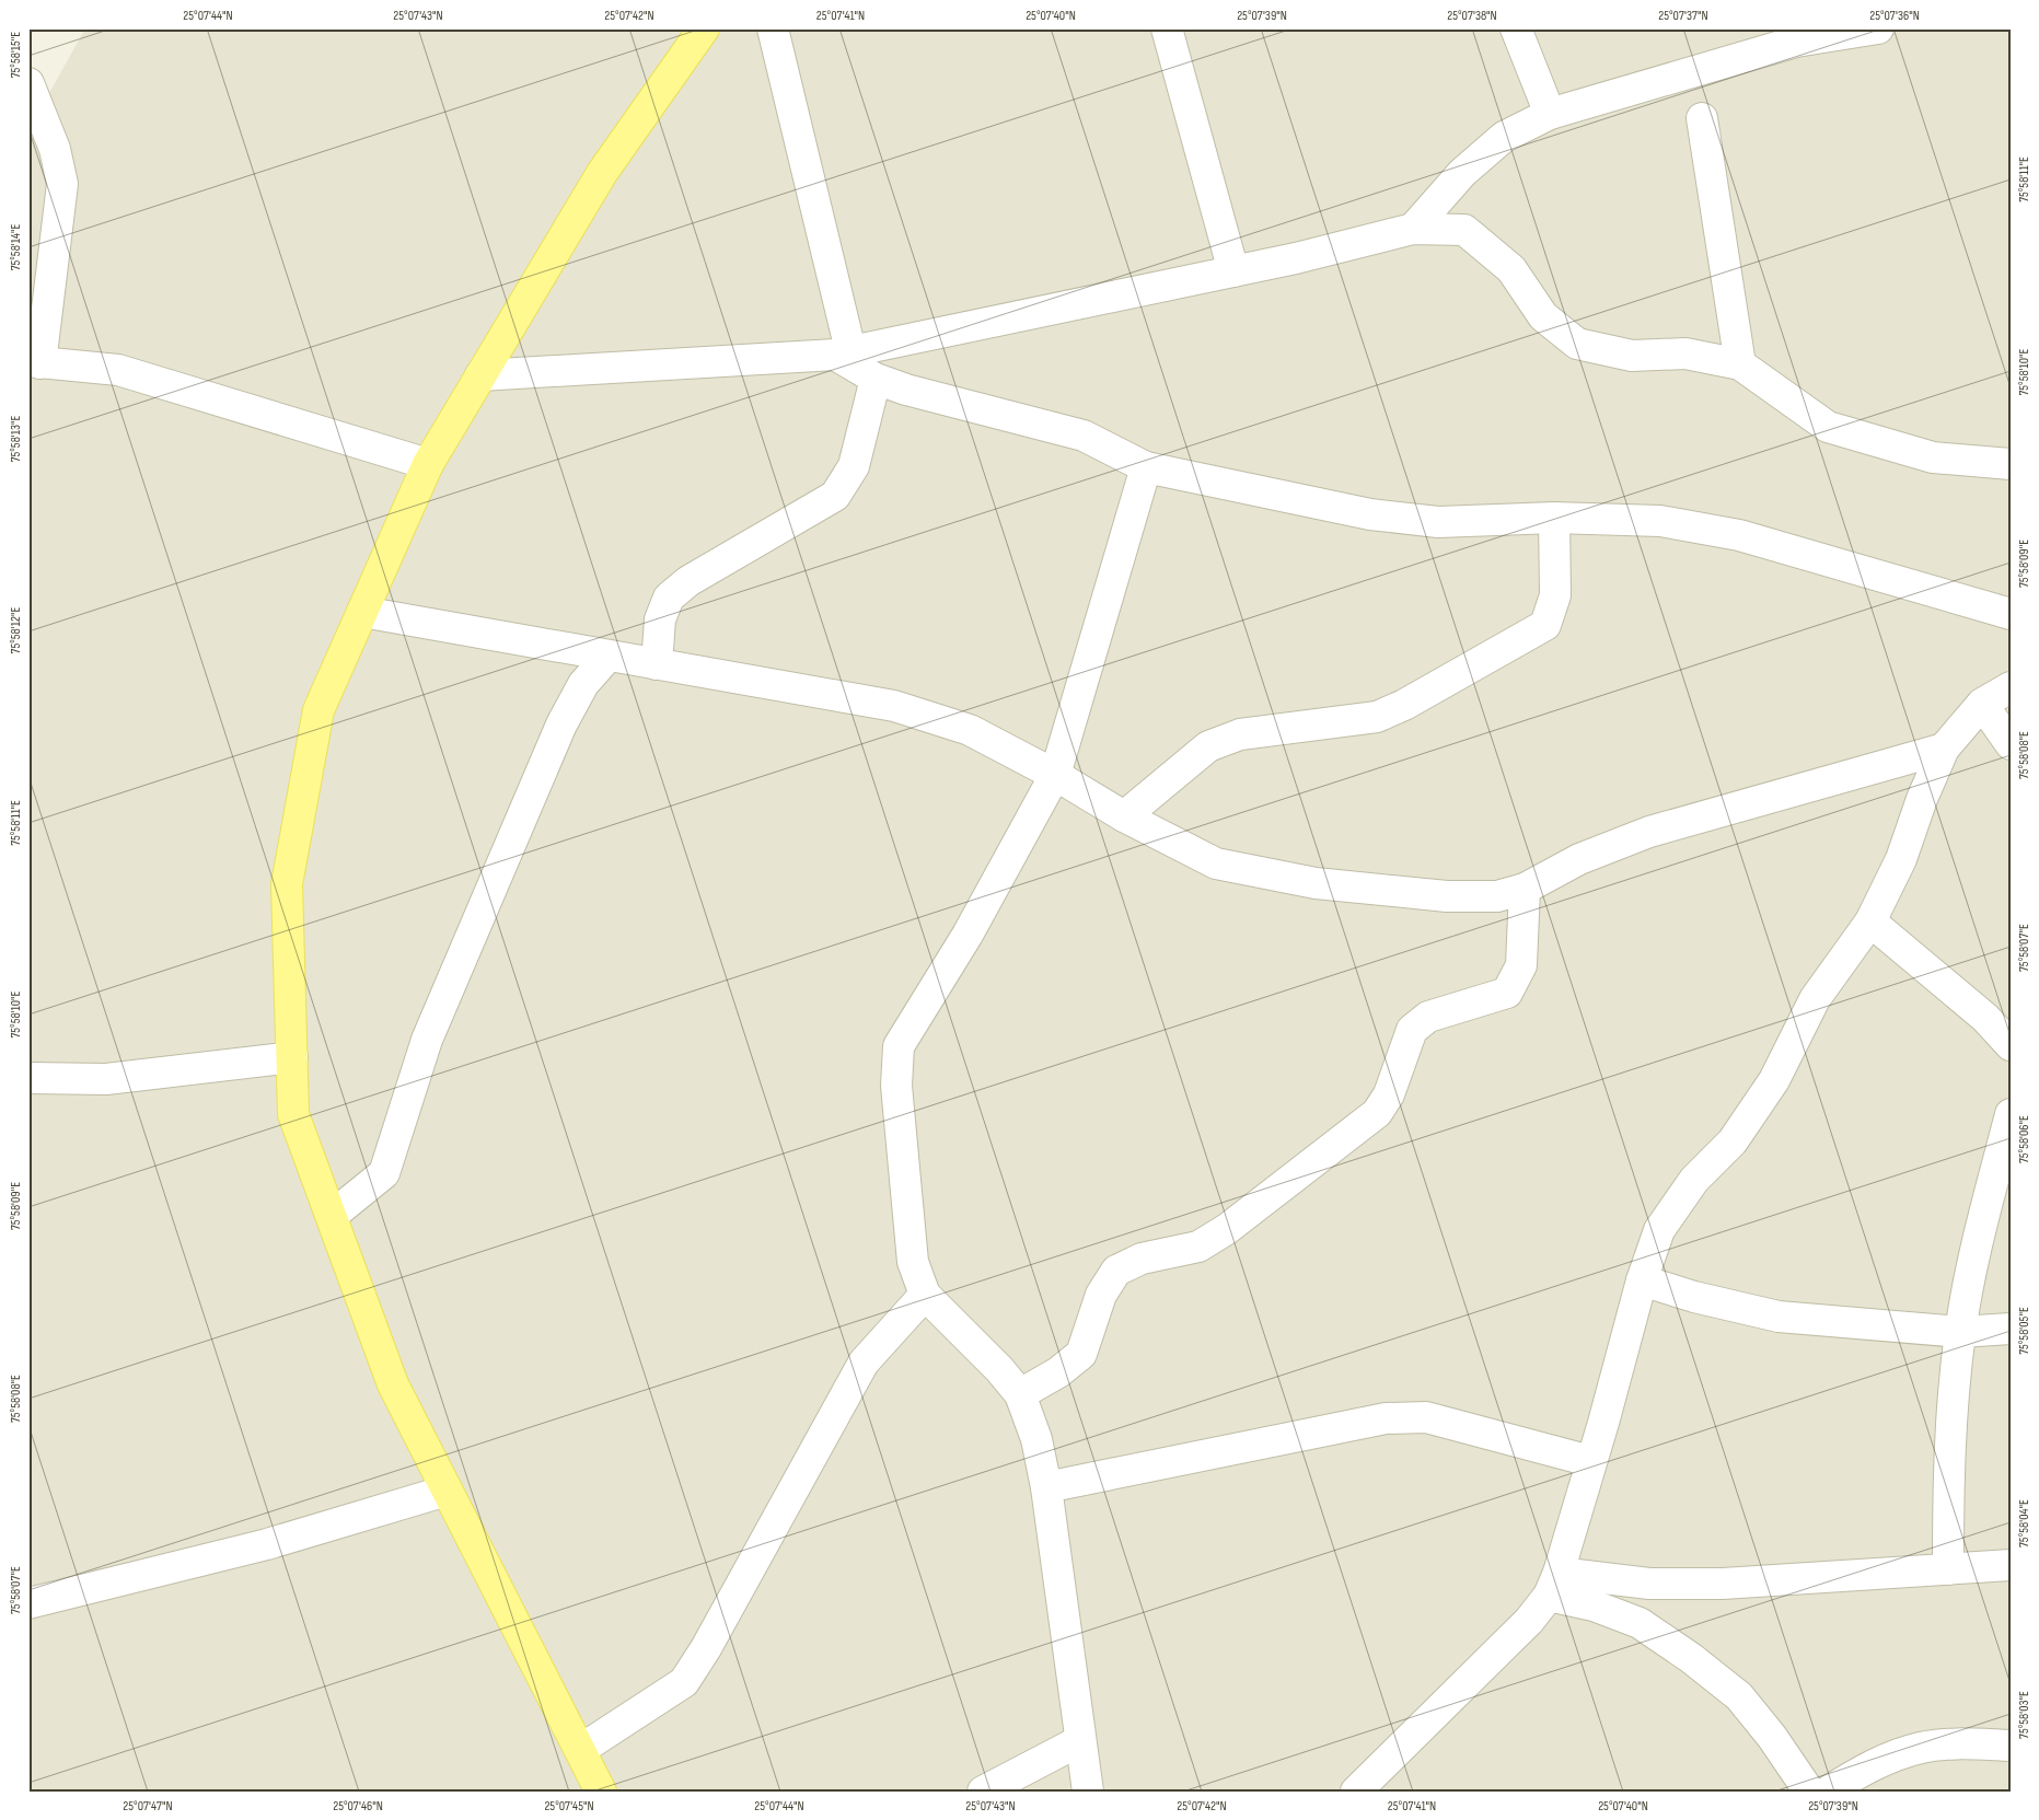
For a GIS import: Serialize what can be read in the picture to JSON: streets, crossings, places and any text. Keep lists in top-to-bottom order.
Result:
{
  "coordinates": [
    "25°07'44\"N",
    "25°07'43\"N",
    "25°07'42\"N",
    "25°07'41\"N",
    "25°07'40\"N",
    "25°07'39\"N",
    "25°07'38\"N",
    "25°07'37\"N",
    "25°07'36\"N",
    "75°58'15\"E",
    "75°58'11\"E",
    "75°58'14\"E",
    "75°58'10\"E",
    "75°58'13\"E",
    "75°58'09\"E",
    "75°58'12\"E",
    "75°58'08\"E",
    "75°58'07\"E",
    "75°58'06\"E",
    "75°58'05\"E",
    "75°58'04\"E",
    "75°58'03\"E",
    "25°07'47\"N",
    "25°07'46\"N",
    "25°07'45\"N"
  ]
}
